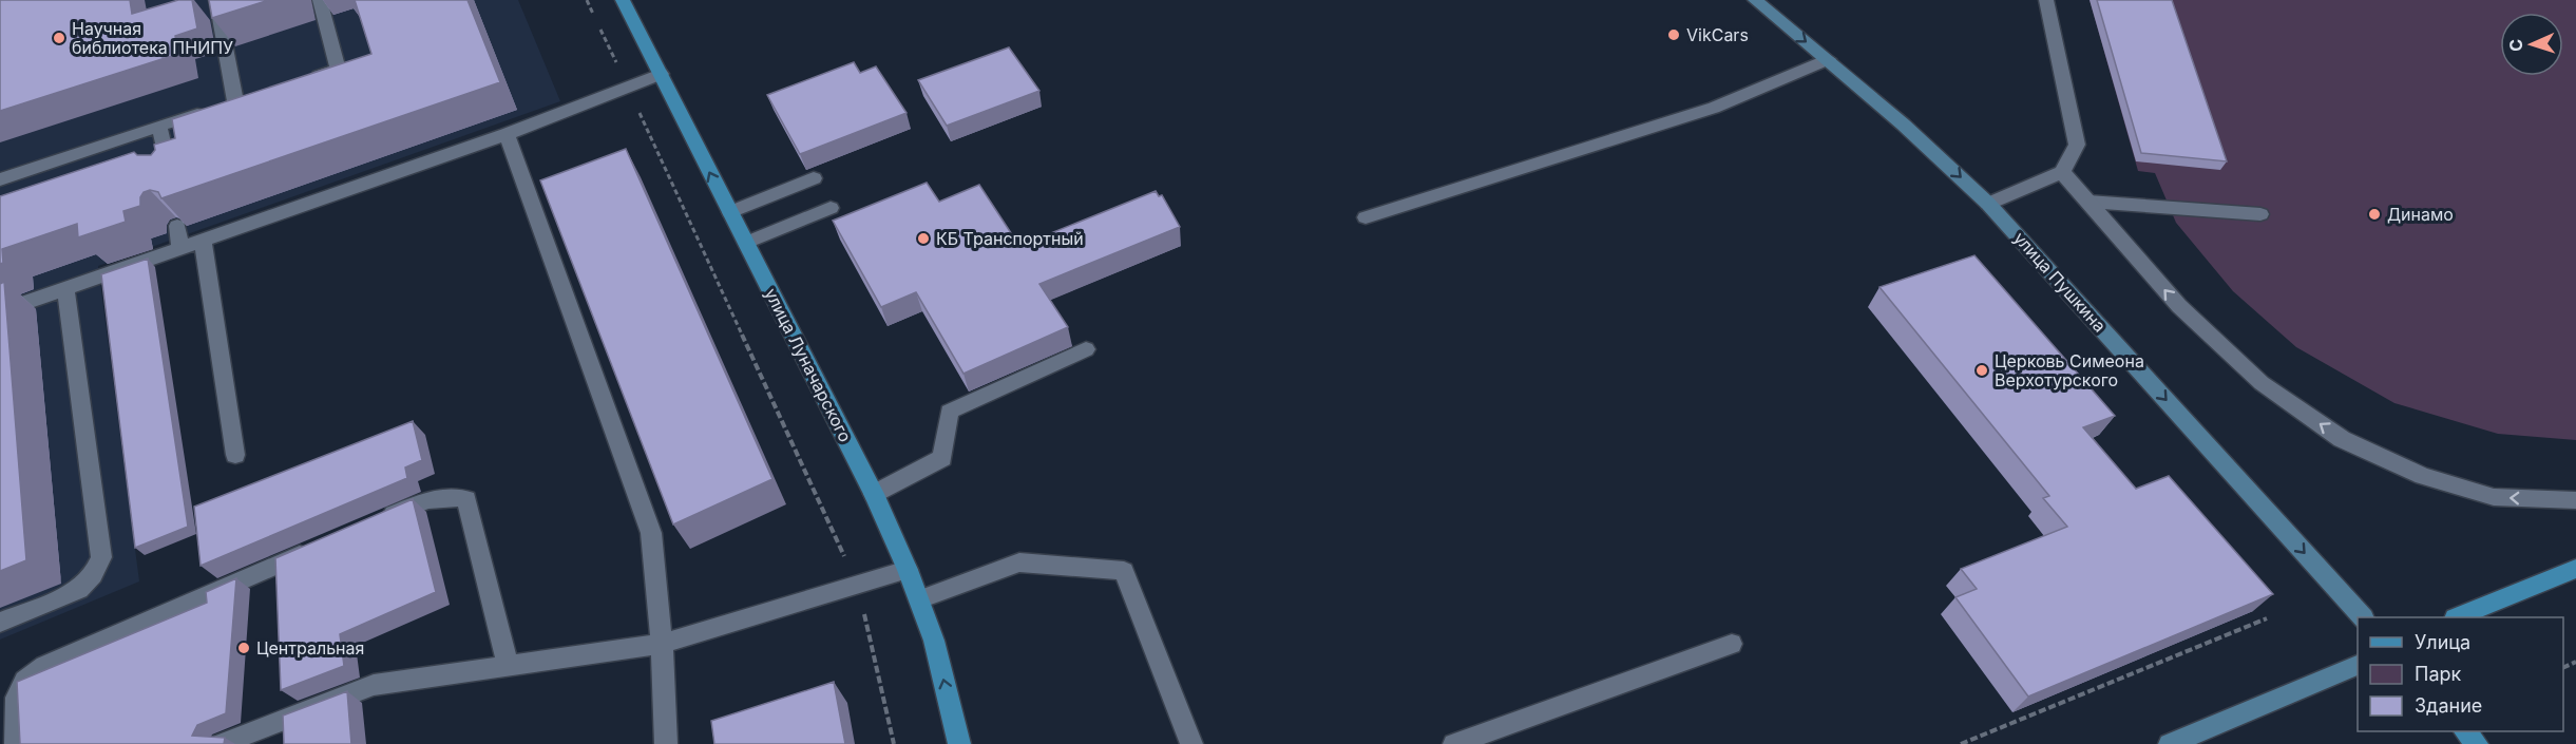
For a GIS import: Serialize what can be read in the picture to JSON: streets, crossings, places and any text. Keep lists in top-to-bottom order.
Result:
{
  "streets": {
    "main road": ["улица Пушкина", "улица Луначарского"]
  },
  "one_way": ["улица Пушкина", "улица Луначарского"],
  "places": [
    "VikCars",
    "Научная библиотека ПНИПУ",
    "Динамо",
    "КБ Транспортный",
    "Церковь Симеона Верхотурского",
    "Центральная"
  ],
  "legend": ["Улица", "Парк", "Здание"],
  "north": "left"
}
